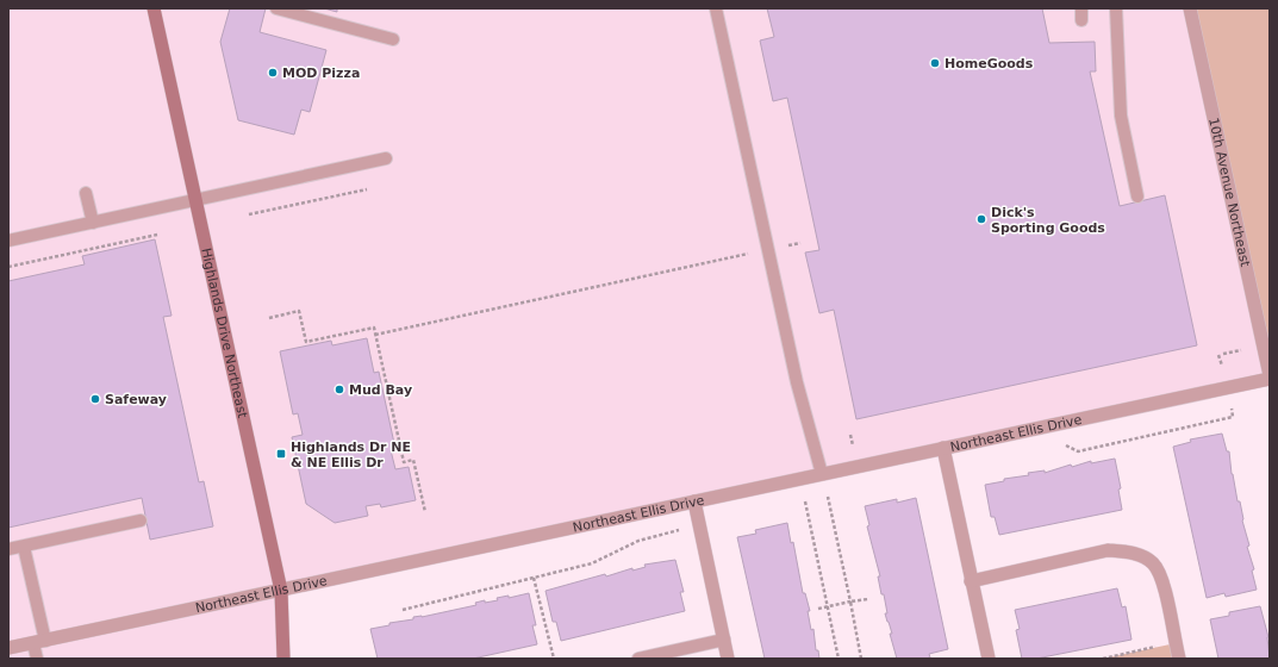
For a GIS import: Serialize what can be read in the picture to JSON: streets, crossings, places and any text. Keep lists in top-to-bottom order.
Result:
{
  "streets": {
    "main road": ["Highlands Drive Northeast"],
    "street": ["10th Avenue Northeast", "Northeast Ellis Drive"]
  },
  "crossings": [
    ["10th Avenue Northeast", "Northeast Ellis Drive"],
    ["Highlands Drive Northeast", "Northeast Ellis Drive"]
  ],
  "places": {
    "other": [
      "HomeGoods",
      "MOD Pizza",
      "Dick's Sporting Goods",
      "Mud Bay",
      "Safeway"
    ],
    "transit": ["Highlands Dr NE & NE Ellis Dr"]
  }
}
